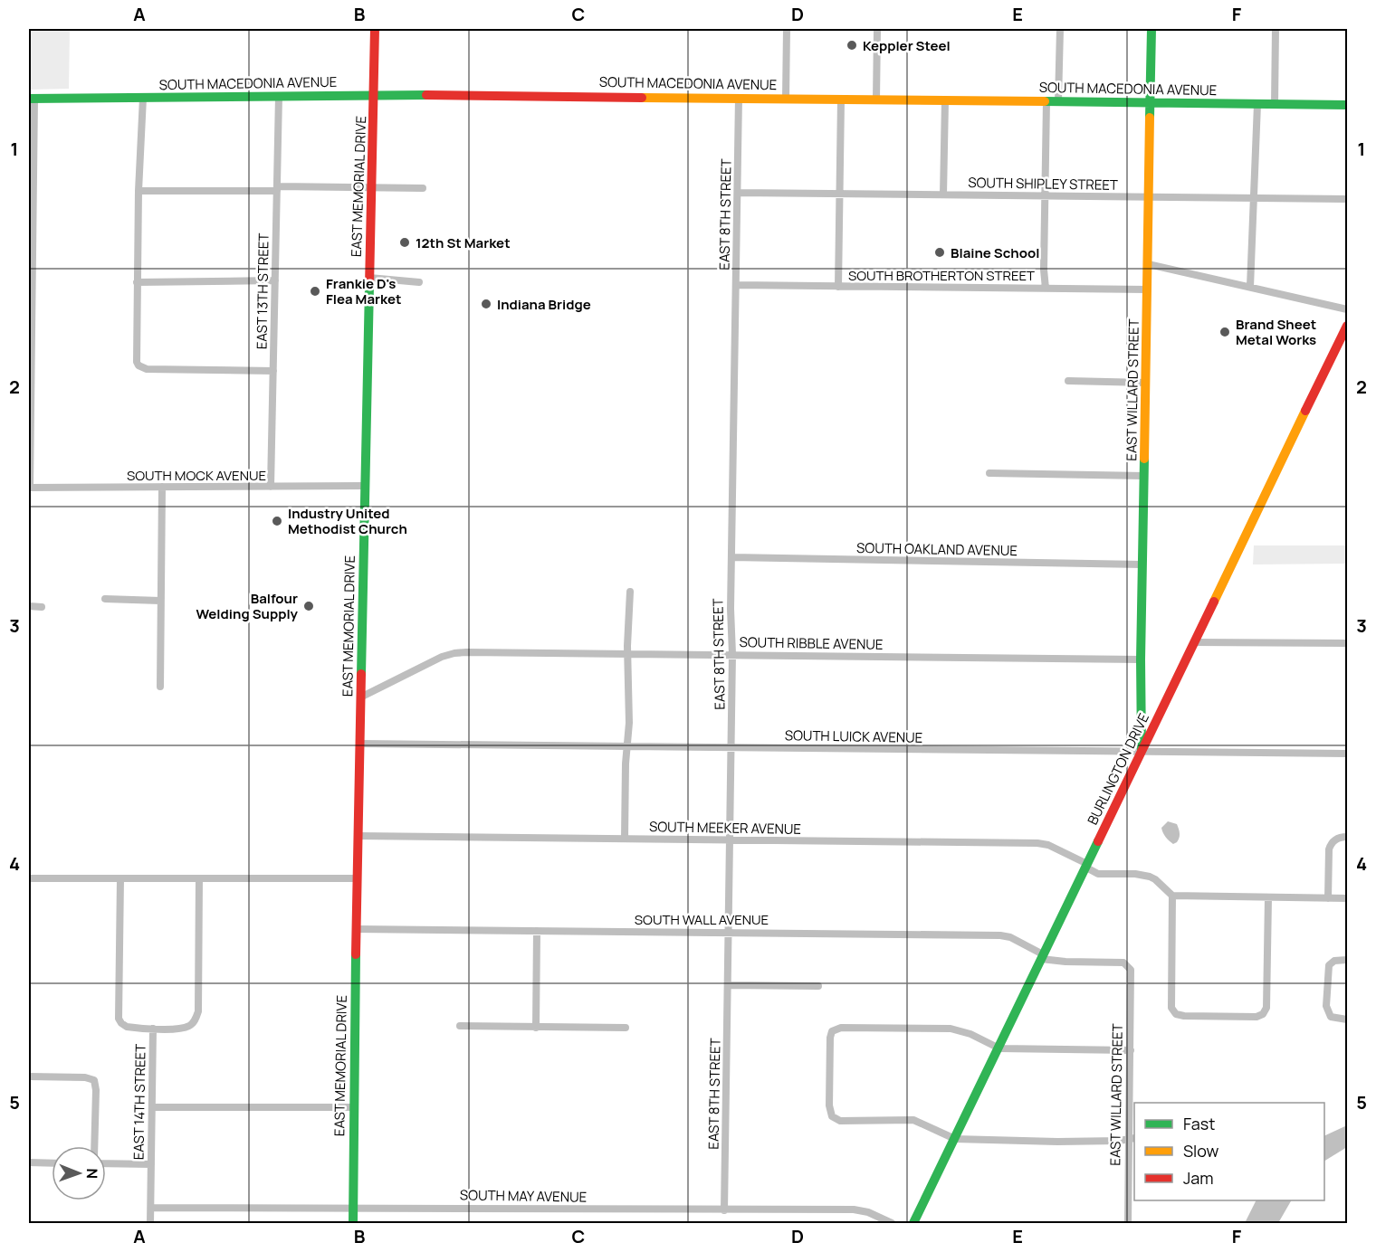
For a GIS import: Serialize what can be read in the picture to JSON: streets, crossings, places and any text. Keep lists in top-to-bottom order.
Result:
{
  "streets": {
    "street": [
      "SOUTH MACEDONIA AVENUE",
      "SOUTH SHIPLEY STREET",
      "EAST MEMORIAL DRIVE",
      "EAST 8TH STREET",
      "SOUTH BROTHERTON STREET",
      "EAST 13TH STREET",
      "EAST WILLARD STREET",
      "SOUTH MOCK AVENUE",
      "SOUTH OAKLAND AVENUE",
      "SOUTH RIBBLE AVENUE",
      "SOUTH LUICK AVENUE",
      "BURLINGTON DRIVE",
      "SOUTH MEEKER AVENUE",
      "SOUTH WALL AVENUE",
      "EAST 14TH STREET",
      "SOUTH MAY AVENUE"
    ]
  },
  "crossings": [
    ["SOUTH MACEDONIA AVENUE", "EAST MEMORIAL DRIVE"],
    ["SOUTH MACEDONIA AVENUE", "EAST 8TH STREET"],
    ["SOUTH MACEDONIA AVENUE", "EAST 13TH STREET"],
    ["SOUTH MACEDONIA AVENUE", "EAST WILLARD STREET"],
    ["SOUTH SHIPLEY STREET", "EAST 8TH STREET"],
    ["SOUTH SHIPLEY STREET", "EAST WILLARD STREET"],
    ["EAST MEMORIAL DRIVE", "SOUTH MOCK AVENUE"],
    ["EAST MEMORIAL DRIVE", "SOUTH RIBBLE AVENUE"],
    ["EAST MEMORIAL DRIVE", "SOUTH LUICK AVENUE"],
    ["EAST MEMORIAL DRIVE", "SOUTH MEEKER AVENUE"],
    ["EAST MEMORIAL DRIVE", "SOUTH WALL AVENUE"],
    ["EAST MEMORIAL DRIVE", "SOUTH MAY AVENUE"],
    ["EAST 8TH STREET", "SOUTH BROTHERTON STREET"],
    ["EAST 8TH STREET", "SOUTH OAKLAND AVENUE"],
    ["EAST 8TH STREET", "SOUTH RIBBLE AVENUE"],
    ["EAST 8TH STREET", "SOUTH LUICK AVENUE"],
    ["EAST 8TH STREET", "SOUTH MEEKER AVENUE"],
    ["EAST 8TH STREET", "SOUTH WALL AVENUE"],
    ["EAST 8TH STREET", "SOUTH MAY AVENUE"],
    ["SOUTH BROTHERTON STREET", "EAST WILLARD STREET"],
    ["EAST 13TH STREET", "SOUTH MOCK AVENUE"],
    ["EAST WILLARD STREET", "SOUTH OAKLAND AVENUE"],
    ["EAST WILLARD STREET", "SOUTH RIBBLE AVENUE"],
    ["EAST WILLARD STREET", "SOUTH LUICK AVENUE"],
    ["EAST WILLARD STREET", "BURLINGTON DRIVE"],
    ["EAST WILLARD STREET", "SOUTH WALL AVENUE"],
    ["SOUTH LUICK AVENUE", "BURLINGTON DRIVE"],
    ["BURLINGTON DRIVE", "SOUTH MEEKER AVENUE"],
    ["BURLINGTON DRIVE", "SOUTH WALL AVENUE"],
    ["EAST 14TH STREET", "SOUTH MAY AVENUE"]
  ],
  "places": [
    "Keppler Steel",
    "12th St Market",
    "Blaine School",
    "Frankie D's Flea Market",
    "Indiana Bridge",
    "Brand Sheet Metal Works",
    "Industry United Methodist Church",
    "Balfour Welding Supply"
  ],
  "legend": ["Fast", "Slow", "Jam"],
  "north": "right",
  "grid": {
    "columns": [
      "A",
      "B",
      "C",
      "D",
      "E",
      "F"
    ],
    "rows": [
      "1",
      "2",
      "3",
      "4",
      "5"
    ]
  }
}
